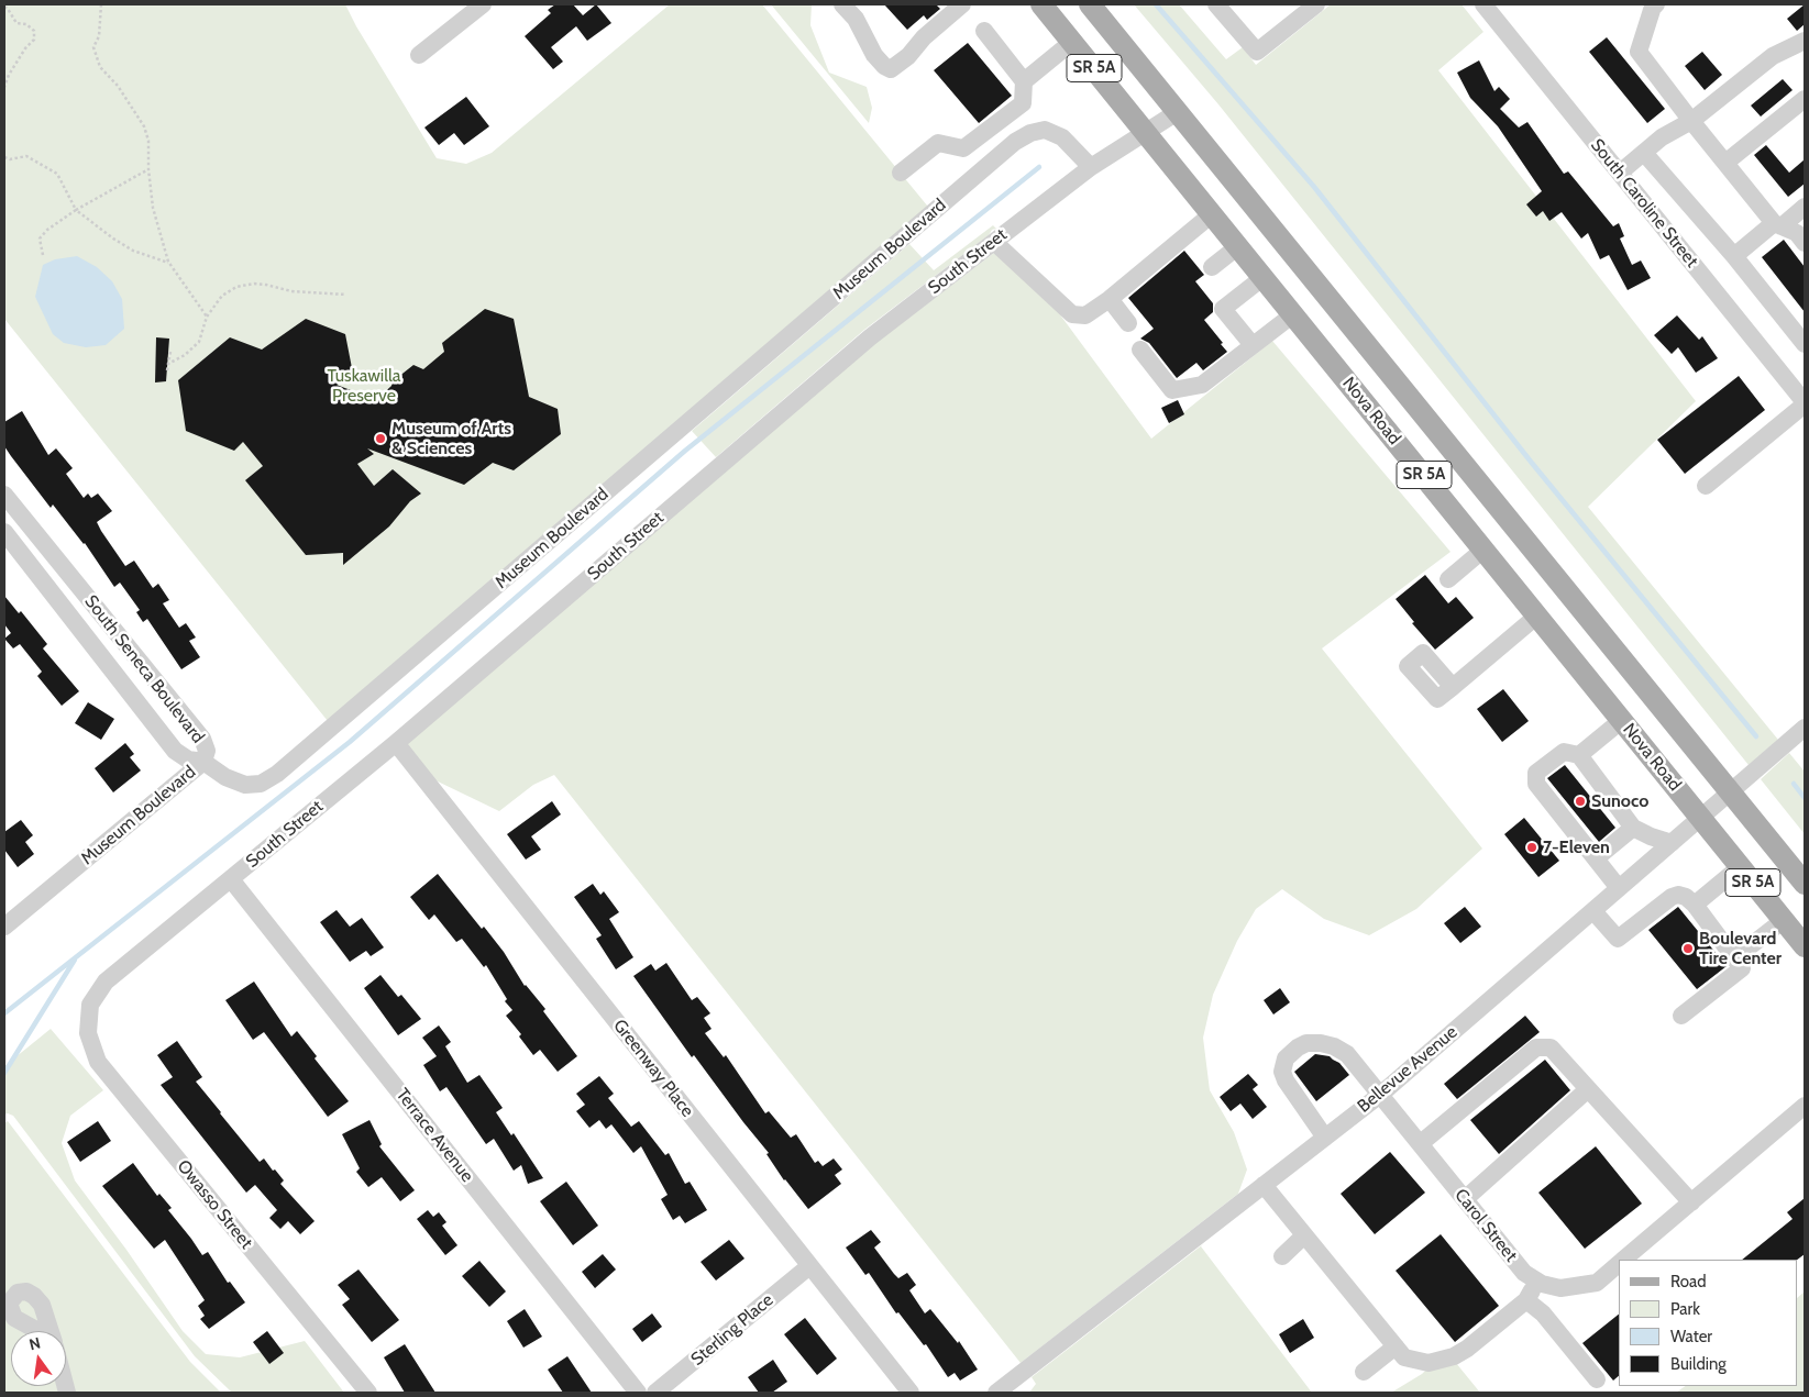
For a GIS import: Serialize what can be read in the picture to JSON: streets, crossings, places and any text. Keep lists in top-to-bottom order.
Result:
{
  "streets": {
    "main road": ["SR 5A", "Nova Road"],
    "street": [
      "South Caroline Street",
      "Museum Boulevard",
      "South Street",
      "South Seneca Boulevard",
      "Greenway Place",
      "Bellevue Avenue",
      "Terrace Avenue",
      "Owasso Street",
      "Carol Street",
      "Sterling Place"
    ]
  },
  "crossings": [
    ["SR 5A", "South Street"],
    ["SR 5A", "Nova Road"],
    ["SR 5A", "Bellevue Avenue"],
    ["Museum Boulevard", "South Street"],
    ["Museum Boulevard", "South Seneca Boulevard"],
    ["South Street", "Nova Road"],
    ["South Street", "Greenway Place"],
    ["South Street", "Terrace Avenue"],
    ["South Street", "Owasso Street"],
    ["Nova Road", "Bellevue Avenue"],
    ["Greenway Place", "Sterling Place"],
    ["Bellevue Avenue", "Carol Street"]
  ],
  "parks": ["Tuskawilla Preserve"],
  "places": [
    "Museum of Arts & Sciences",
    "Sunoco",
    "7-Eleven",
    "Boulevard Tire Center"
  ],
  "legend": [
    "Road",
    "Park",
    "Water",
    "Building"
  ],
  "north": "top"
}
